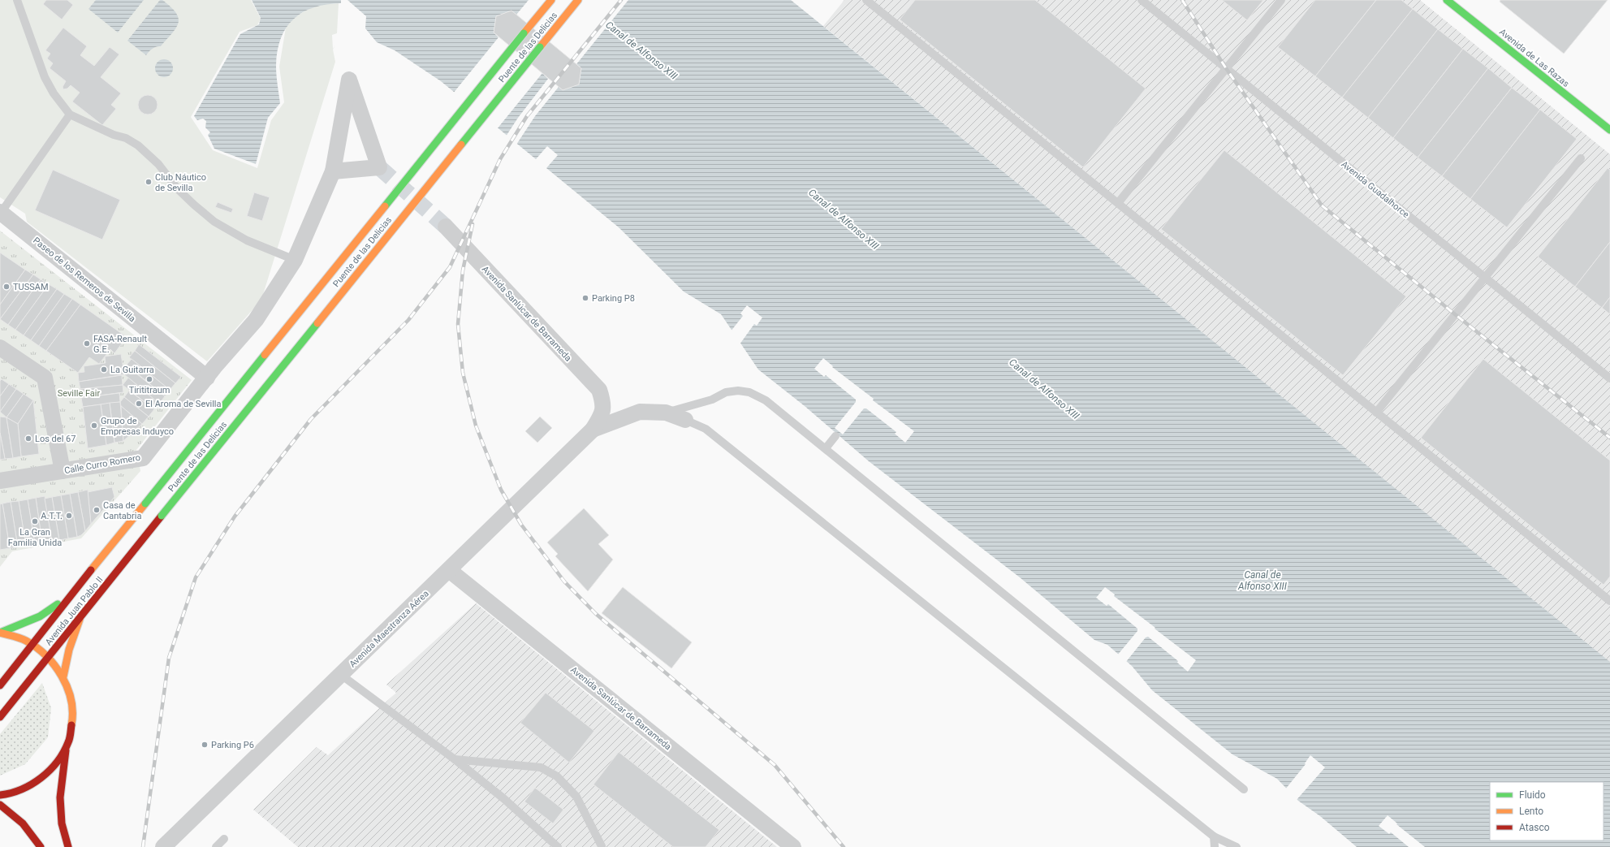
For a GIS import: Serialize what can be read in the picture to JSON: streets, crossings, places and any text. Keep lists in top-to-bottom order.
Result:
{
  "streets": {
    "main road": ["Puente de las Delicias", "Avenida de Las Razas", "Avenida Juan Pablo II"],
    "street": [
      "Paseo de los Remeros de Sevilla",
      "Avenida Sanlúcar de Barrameda",
      "Calle Curro Romero",
      "Avenida Maestranza Aérea"
    ],
    "lane": ["Avenida Guadalhorce"]
  },
  "crossings": [
    ["Puente de las Delicias", "Avenida Juan Pablo II"],
    ["Paseo de los Remeros de Sevilla", "Calle Curro Romero"],
    ["Avenida Sanlúcar de Barrameda", "Avenida Maestranza Aérea"]
  ],
  "water": ["Canal de Alfonso XIII"],
  "parks": ["Seville Fair"],
  "places": [
    "Club Náutico de Sevilla",
    "TUSSAM",
    "Parking P8",
    "FASA-Renault G.E.",
    "La Guitarra",
    "Tirititraum",
    "El Aroma de Sevilla",
    "Grupo de Empresas Induyco",
    "Los del 67",
    "Casa de Cantabria",
    "A.T.T.",
    "La Gran Familia Unida",
    "Parking P6"
  ],
  "legend": ["Fluido", "Lento", "Atasco"]
}
